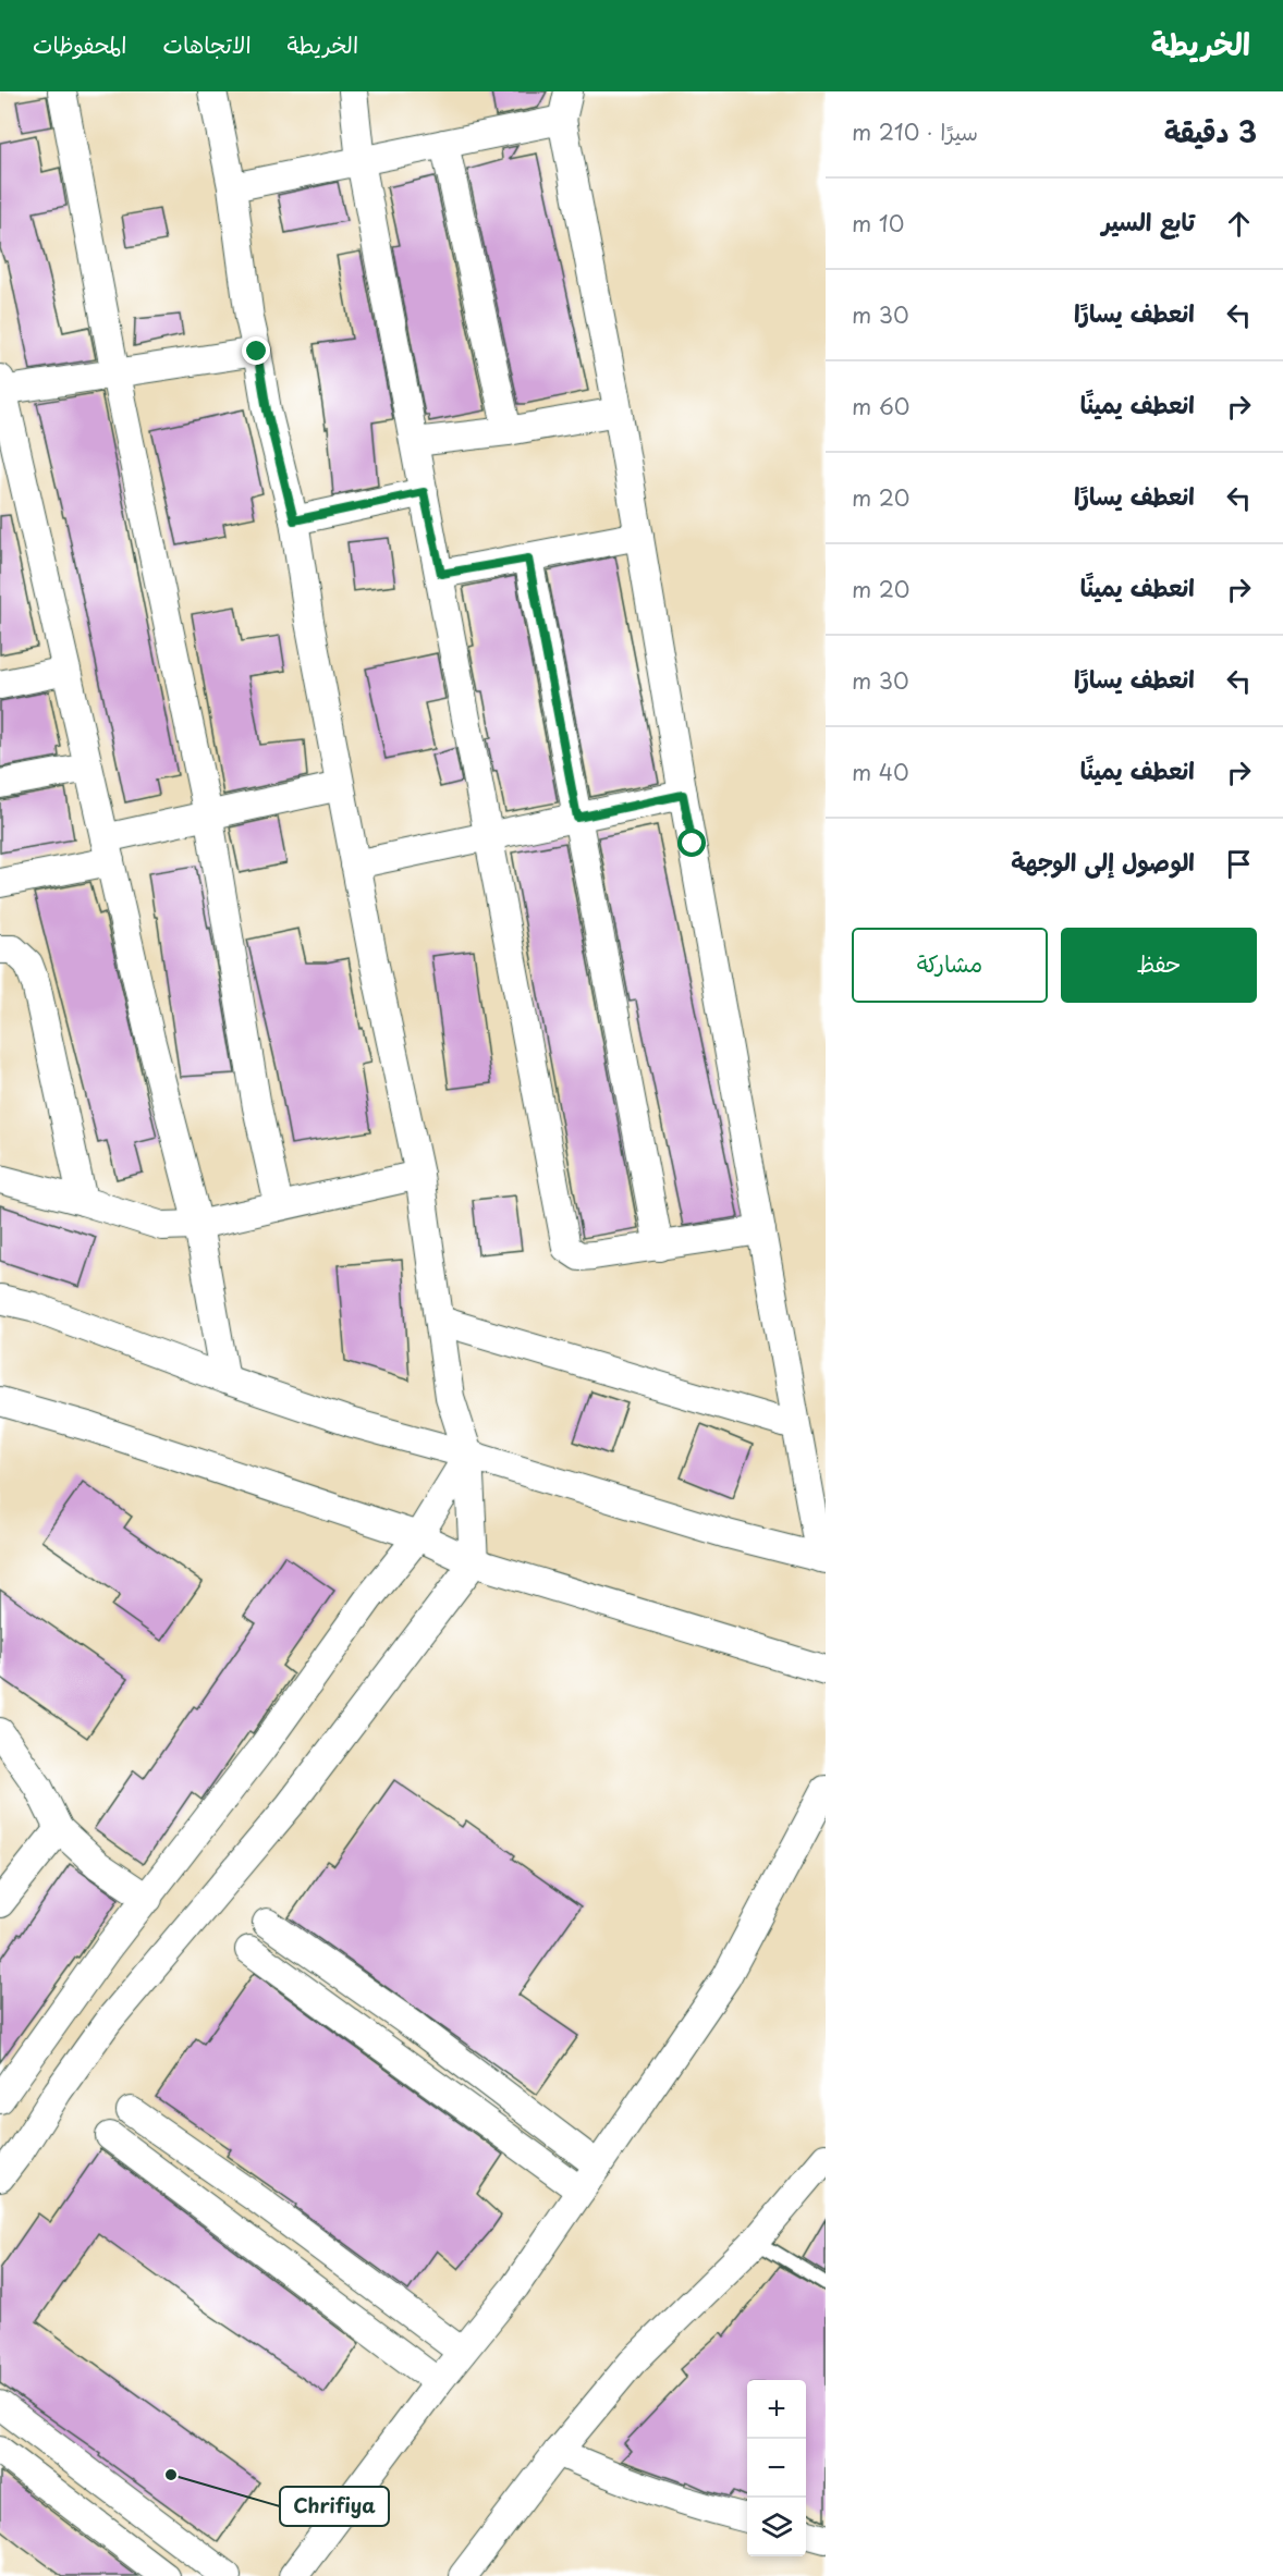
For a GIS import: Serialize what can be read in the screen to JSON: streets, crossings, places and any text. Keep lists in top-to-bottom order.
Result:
{
  "places": ["Chrifiya"],
  "page": {
    "header": "الخريطة",
    "nav": ["الخريطة", "الاتجاهات", "المحفوظات"],
    "heading": ["3 دقيقة", "سيرًا · 210 m"],
    "list": [
      ["تابع السير", "10 m"],
      ["انعطف يسارًا", "30 m"],
      ["انعطف يمينًا", "60 m"],
      ["انعطف يسارًا", "20 m"],
      ["انعطف يمينًا", "20 m"],
      ["انعطف يسارًا", "30 m"],
      ["انعطف يمينًا", "40 m"],
      "الوصول إلى الوجهة"
    ],
    "buttons": ["حفظ", "مشاركة"],
    "map_buttons": ["+", "−"]
  }
}
